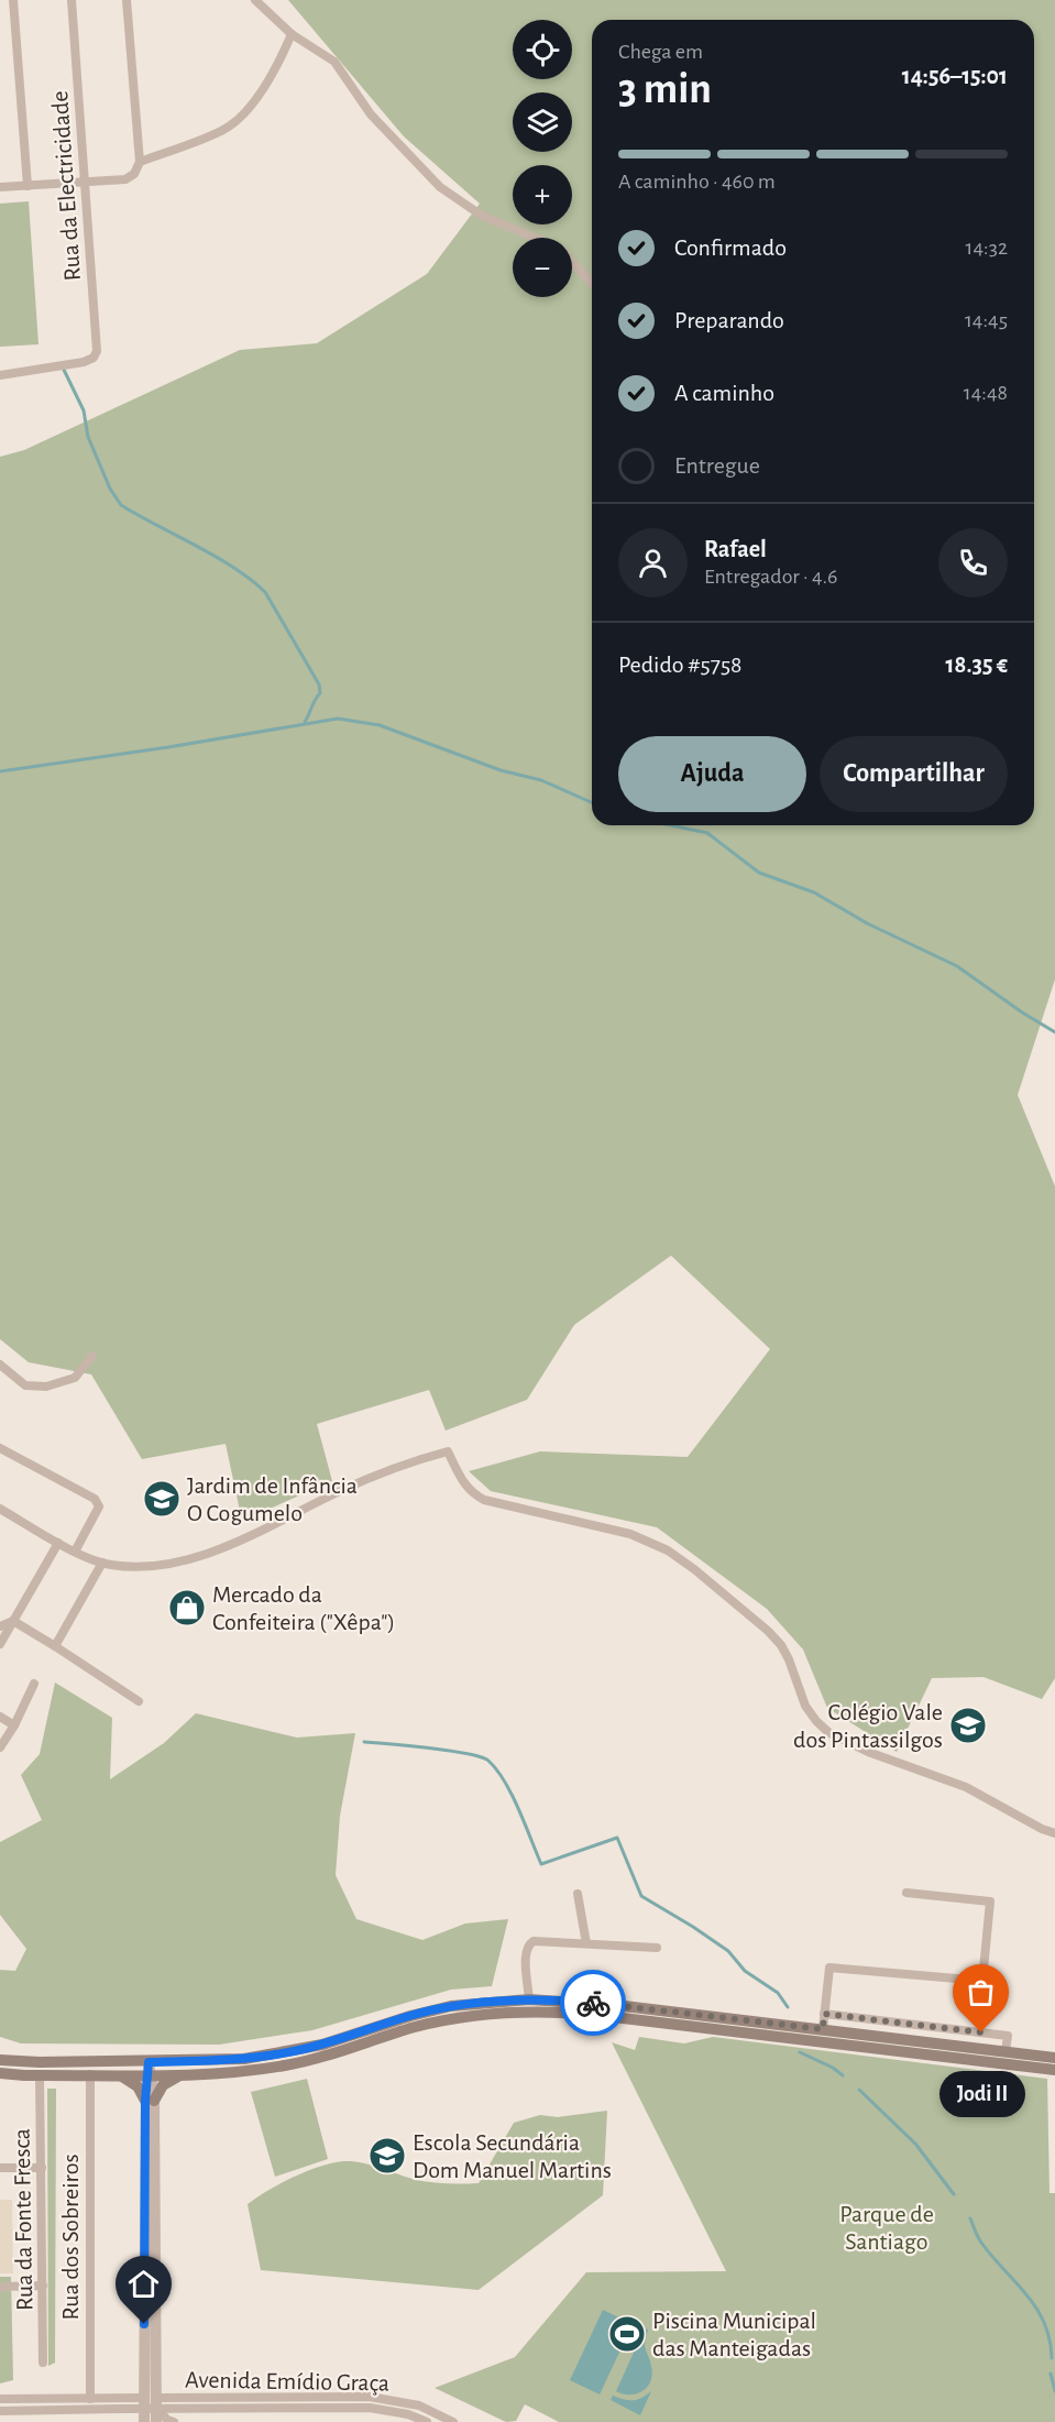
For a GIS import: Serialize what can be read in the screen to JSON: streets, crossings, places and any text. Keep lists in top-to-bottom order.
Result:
{
  "streets": {
    "street": [
      "Rua da Electricidade",
      "Rua da Fonte Fresca",
      "Rua dos Sobreiros",
      "Avenida Emídio Graça"
    ]
  },
  "parks": ["Parque de Santiago"],
  "places": {
    "school or university": ["Jardim de Infância O Cogumelo", "Colégio Vale dos Pintassilgos", "Escola Secundária Dom Manuel Martins"],
    "shop": ["Mercado da Confeiteira (\"Xêpa\")"],
    "other": ["Jodi II"],
    "sports": ["Piscina Municipal das Manteigadas"]
  },
  "page": {
    "map_buttons": ["+", "−"],
    "heading": ["3 min", "Chega em", "14:56–15:01"],
    "panel": [
      "Rafael",
      "Entregador · 4.6",
      "Pedido #5758",
      "18.35 €"
    ],
    "bar": "A caminho · 460 m",
    "list": [
      ["Confirmado", "14:32"],
      ["Preparando", "14:45"],
      ["A caminho", "14:48"],
      "Entregue"
    ],
    "buttons": ["Ajuda", "Compartilhar"],
    "bubble": "Jodi II"
  }
}
